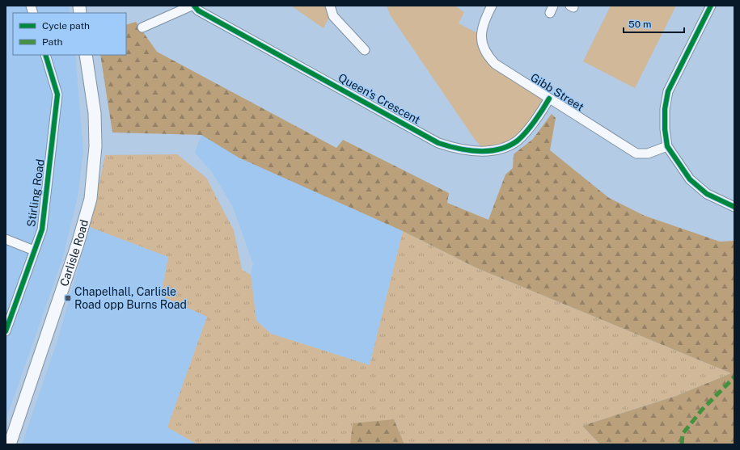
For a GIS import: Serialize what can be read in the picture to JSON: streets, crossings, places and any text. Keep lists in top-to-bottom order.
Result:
{
  "streets": {
    "main road": ["Carlisle Road"],
    "street": ["Gibb Street", "Queen's Crescent", "Stirling Road"]
  },
  "crossings": [
    ["Gibb Street", "Queen's Crescent"]
  ],
  "places": {
    "transit": ["Chapelhall, Carlisle Road opp Burns Road"]
  },
  "legend": ["Cycle path", "Path"],
  "scale_bar": "50 m"
}
